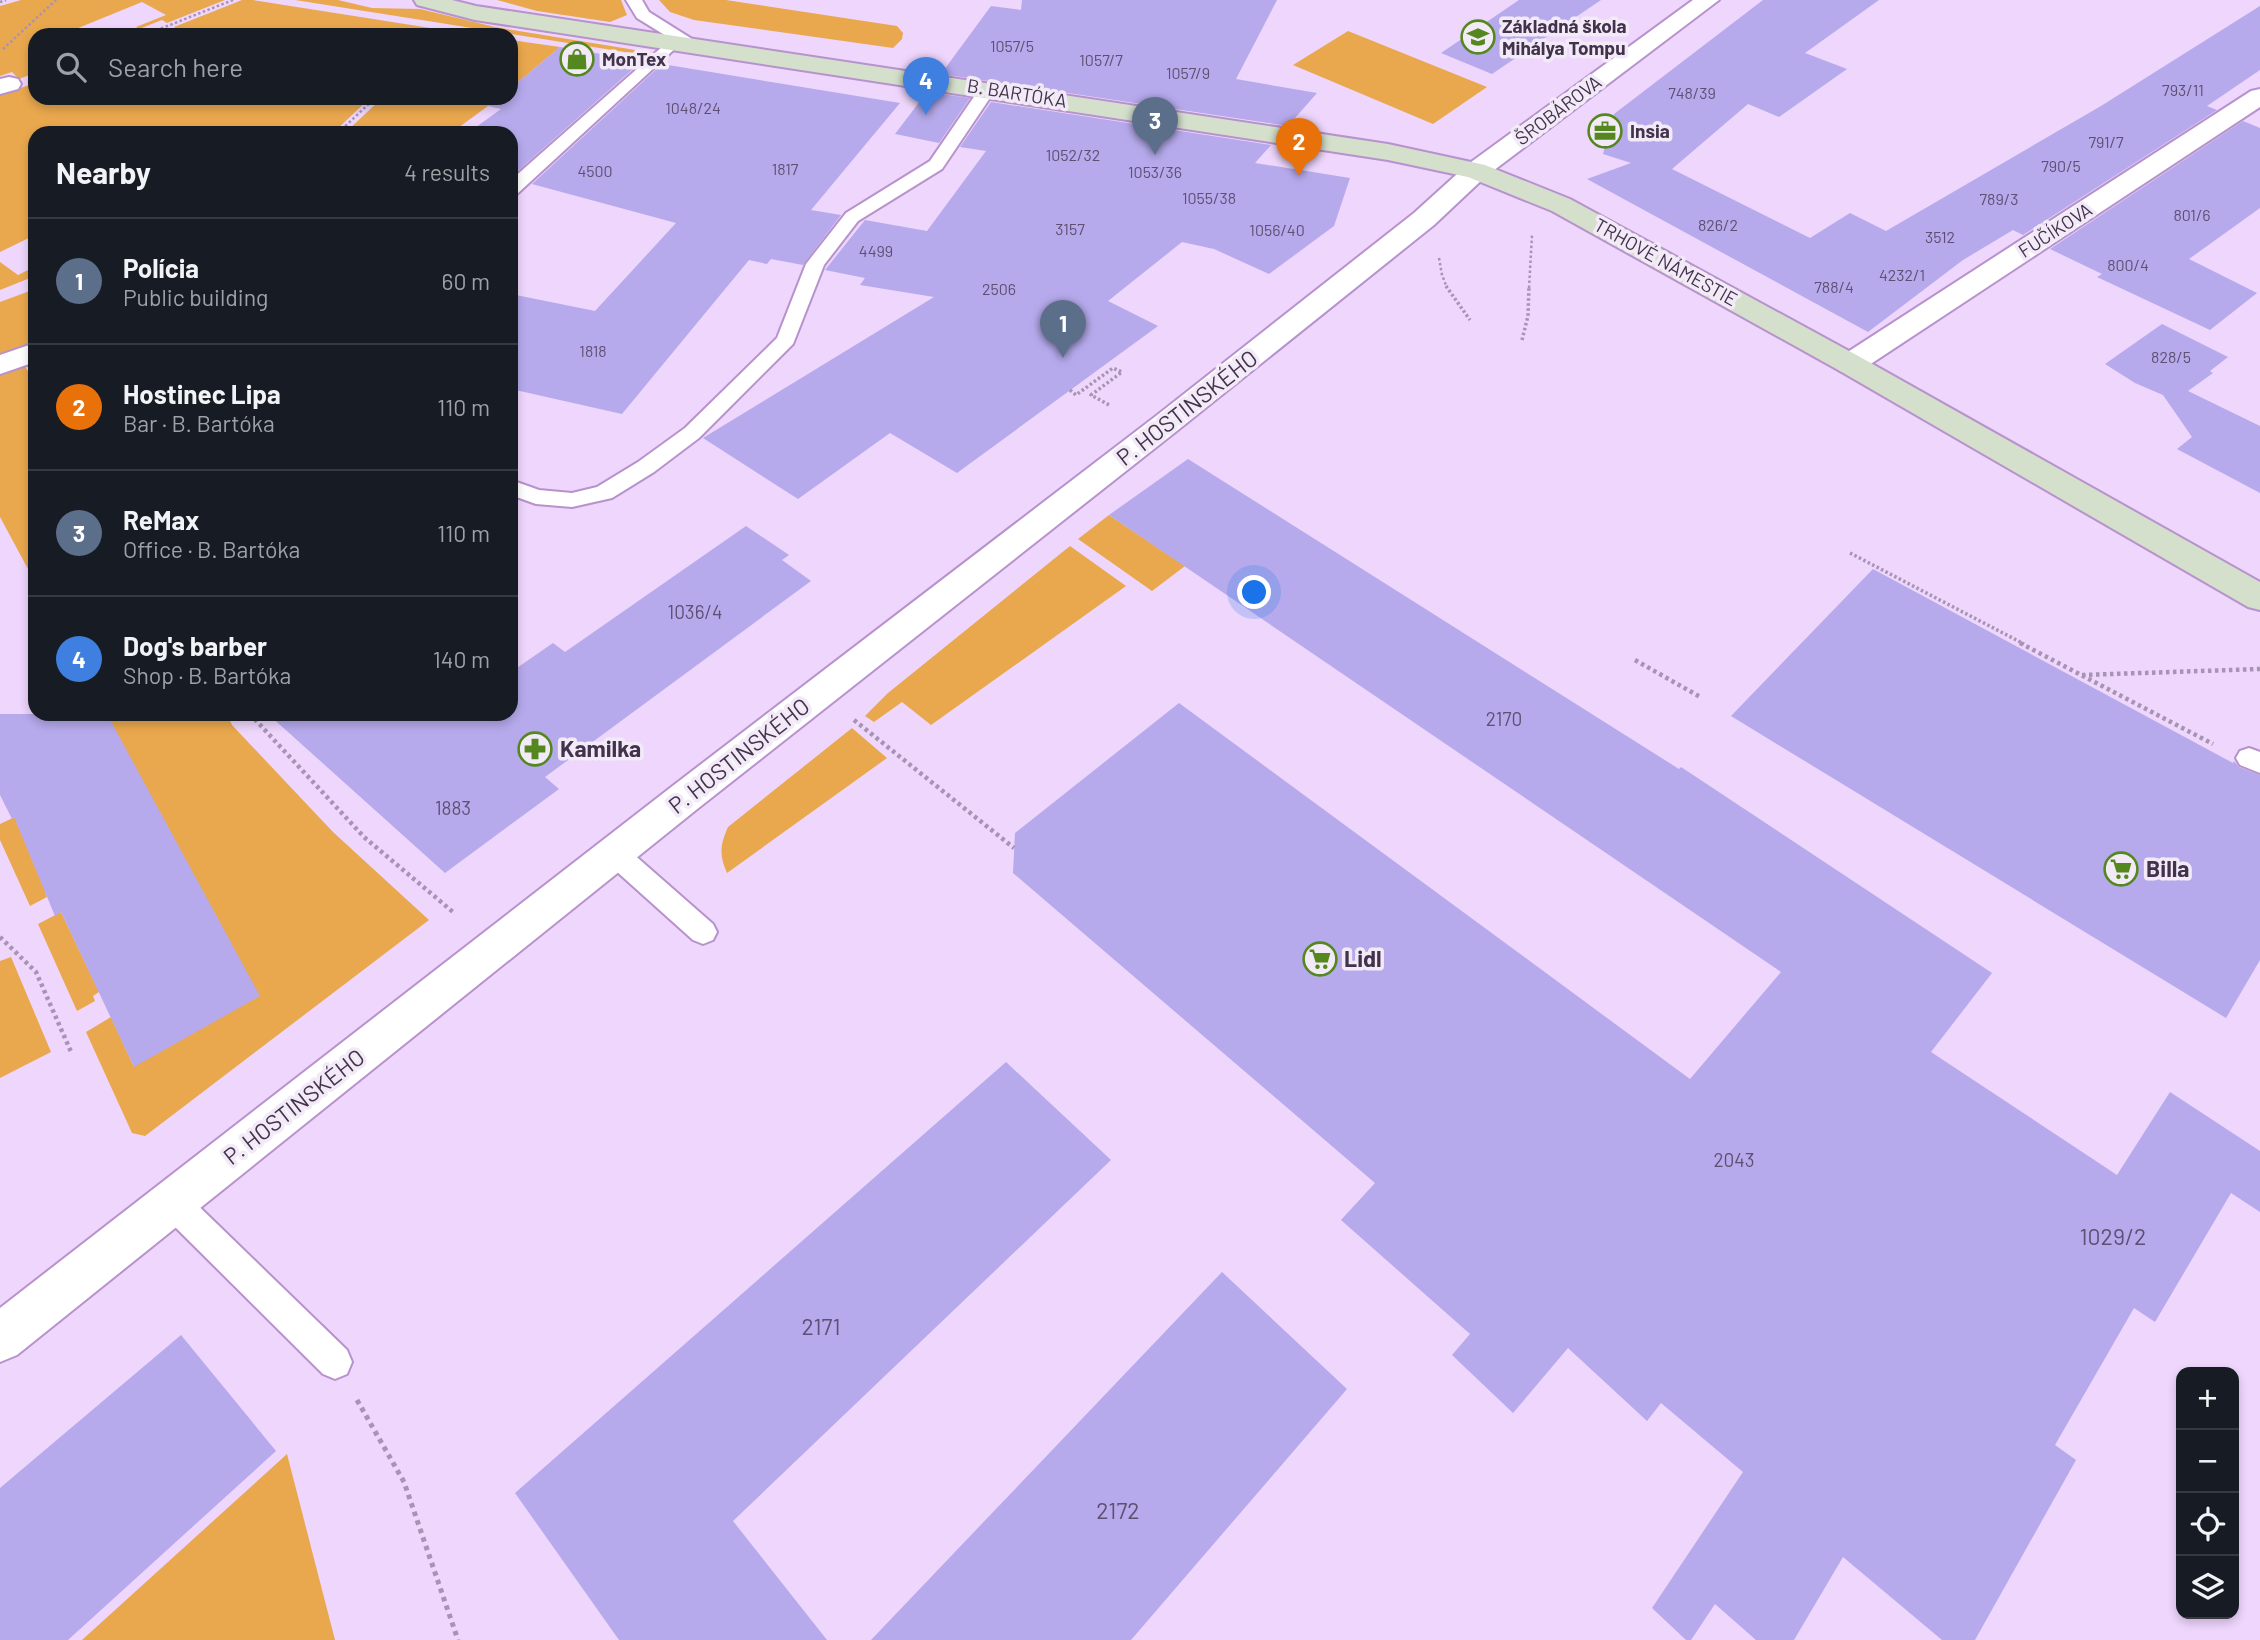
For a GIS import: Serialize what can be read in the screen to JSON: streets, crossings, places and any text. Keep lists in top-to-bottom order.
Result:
{
  "streets": {
    "main road": ["B. BARTÓKA", "TRHOVÉ NÁMESTIE"],
    "street": ["ŠROBÁROVA", "FUČÍKOVA", "P. HOSTINSKÉHO"]
  },
  "crossings": [
    ["B. BARTÓKA", "ŠROBÁROVA"],
    ["B. BARTÓKA", "TRHOVÉ NÁMESTIE"],
    ["B. BARTÓKA", "P. HOSTINSKÉHO"],
    ["ŠROBÁROVA", "TRHOVÉ NÁMESTIE"],
    ["ŠROBÁROVA", "P. HOSTINSKÉHO"],
    ["FUČÍKOVA", "TRHOVÉ NÁMESTIE"],
    ["TRHOVÉ NÁMESTIE", "P. HOSTINSKÉHO"]
  ],
  "places": {
    "school or university": ["Základná škola Mihálya Tompu"],
    "shop": ["MonTex"],
    "office": ["Insia"],
    "pharmacy": ["Kamilka"],
    "supermarket": ["Billa", "Lidl"]
  },
  "house_numbers": [
    "1057/5",
    "1057/7",
    "1057/9",
    "793/11",
    "748/39",
    "1048/24",
    "791/7",
    "1052/32",
    "790/5",
    "1817",
    "4500",
    "1053/36",
    "1055/38",
    "789/3",
    "801/6",
    "826/2",
    "3157",
    "1056/40",
    "3512",
    "4499",
    "800/4",
    "4232/1",
    "788/4",
    "2506",
    "1818",
    "828/5",
    "1036/4",
    "2170",
    "1883",
    "2043",
    "1029/2",
    "2171",
    "2172"
  ],
  "page": {
    "search": "Search here",
    "pins": [
      "4",
      "3",
      "2",
      "1"
    ],
    "heading": ["Nearby", "4 results"],
    "list": [
      {
        "mark": "1",
        "name": "Polícia",
        "note": "Public building",
        "value": "60 m"
      },
      {
        "mark": "2",
        "name": "Hostinec Lipa",
        "note": "Bar · B. Bartóka",
        "value": "110 m"
      },
      {
        "mark": "3",
        "name": "ReMax",
        "note": "Office · B. Bartóka",
        "value": "110 m"
      },
      {
        "mark": "4",
        "name": "Dog's barber",
        "note": "Shop · B. Bartóka",
        "value": "140 m"
      }
    ],
    "map_buttons": ["+", "−"]
  }
}
